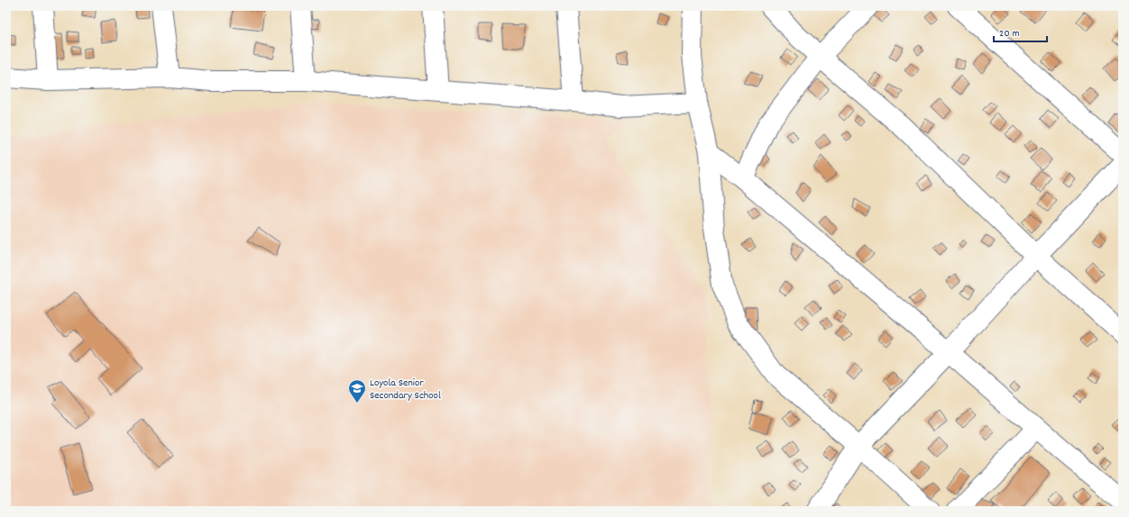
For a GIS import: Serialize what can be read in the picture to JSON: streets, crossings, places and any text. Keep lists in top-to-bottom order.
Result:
{
  "places": {
    "school or university": ["Loyola Senior Secondary School"]
  },
  "scale_bar": "20 m"
}
